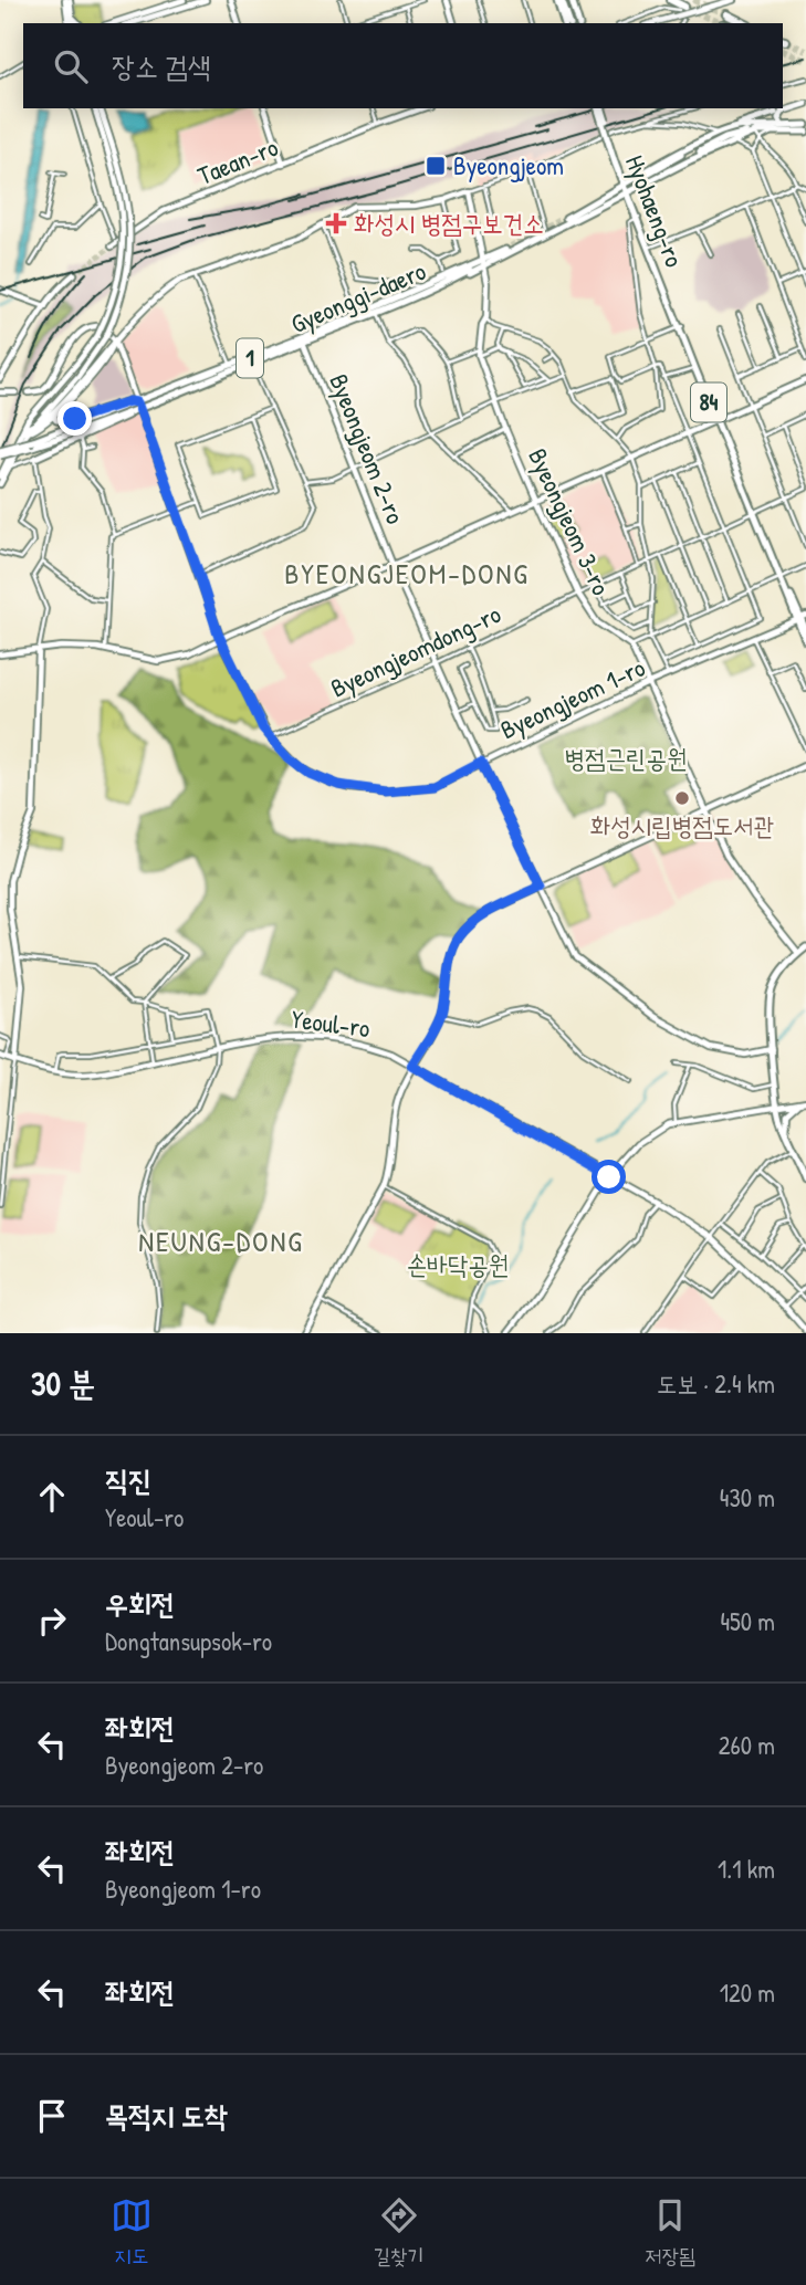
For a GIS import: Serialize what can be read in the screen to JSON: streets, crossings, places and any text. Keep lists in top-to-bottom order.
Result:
{
  "streets": {
    "main road": [
      "Hyohaeng-ro",
      "Gyeonggi-daero",
      "1",
      "84"
    ],
    "street": [
      "Taean-ro",
      "Byeongjeom 2-ro",
      "Byeongjeom 3-ro",
      "Byeongjeomdong-ro",
      "Byeongjeom 1-ro",
      "Yeoul-ro"
    ]
  },
  "crossings": [
    ["Hyohaeng-ro", "Byeongjeomdong-ro"],
    ["Hyohaeng-ro", "Byeongjeom 1-ro"],
    ["Gyeonggi-daero", "Byeongjeom 2-ro"],
    ["Gyeonggi-daero", "Byeongjeom 1-ro"],
    ["Byeongjeom 2-ro", "Byeongjeomdong-ro"],
    ["Byeongjeom 2-ro", "Byeongjeom 1-ro"],
    ["Byeongjeom 3-ro", "Byeongjeomdong-ro"],
    ["Byeongjeomdong-ro", "Byeongjeom 1-ro"]
  ],
  "districts": ["BYEONGJEOM-DONG", "NEUNG-DONG"],
  "parks": ["병점근린공원", "손바닥공원"],
  "places": {
    "transit": ["Byeongjeom"],
    "health": ["화성시 병점구보건소"],
    "other": ["화성시립병점도서관"]
  },
  "page": {
    "search": "장소 검색",
    "heading": ["30 분", "도보 · 2.4 km"],
    "list": [
      ["직진", "Yeoul-ro", "430 m"],
      ["우회전", "Dongtansupsok-ro", "450 m"],
      ["좌회전", "Byeongjeom 2-ro", "260 m"],
      ["좌회전", "Byeongjeom 1-ro", "1.1 km"],
      ["좌회전", "120 m"],
      "목적지 도착"
    ],
    "nav": ["지도", "길찾기", "저장됨"]
  }
}
